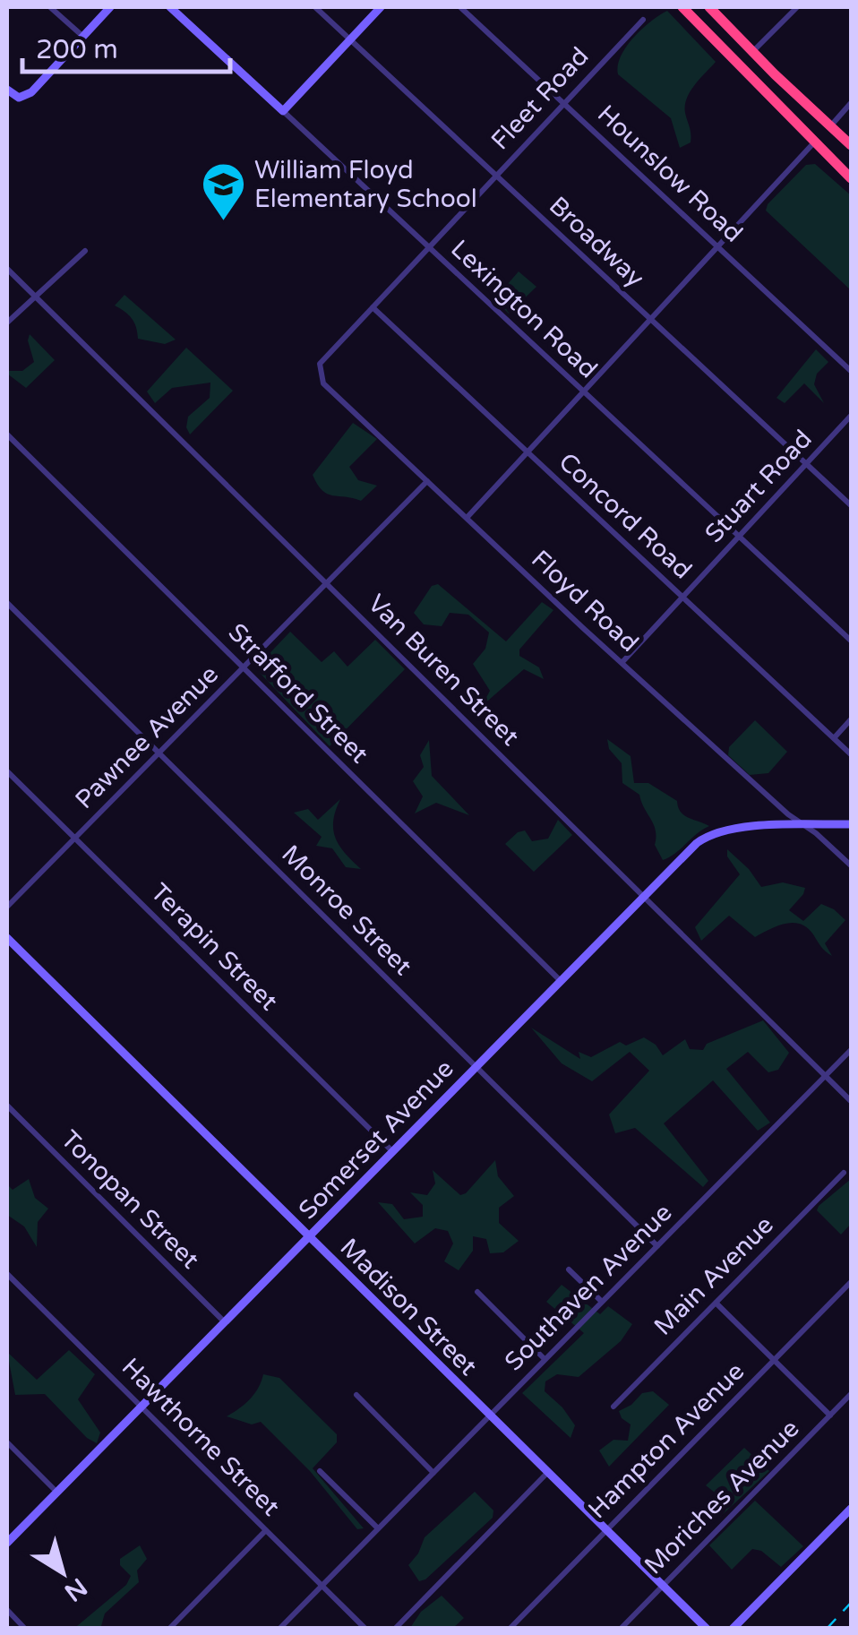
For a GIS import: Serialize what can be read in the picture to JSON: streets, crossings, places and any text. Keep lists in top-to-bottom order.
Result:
{
  "streets": {
    "street": [
      "Fleet Road",
      "Hounslow Road",
      "Broadway",
      "Lexington Road",
      "Stuart Road",
      "Concord Road",
      "Floyd Road",
      "Van Buren Street",
      "Strafford Street",
      "Pawnee Avenue",
      "Monroe Street",
      "Terapin Street",
      "Somerset Avenue",
      "Tonopan Street",
      "Main Avenue",
      "Southaven Avenue",
      "Madison Street",
      "Hawthorne Street",
      "Hampton Avenue",
      "Moriches Avenue"
    ]
  },
  "crossings": [
    ["Fleet Road", "Hounslow Road"],
    ["Fleet Road", "Broadway"],
    ["Fleet Road", "Lexington Road"],
    ["Fleet Road", "Concord Road"],
    ["Fleet Road", "Floyd Road"],
    ["Broadway", "Stuart Road"],
    ["Lexington Road", "Stuart Road"],
    ["Stuart Road", "Concord Road"],
    ["Stuart Road", "Floyd Road"],
    ["Floyd Road", "Pawnee Avenue"],
    ["Floyd Road", "Somerset Avenue"],
    ["Van Buren Street", "Pawnee Avenue"],
    ["Van Buren Street", "Somerset Avenue"],
    ["Van Buren Street", "Southaven Avenue"],
    ["Strafford Street", "Pawnee Avenue"],
    ["Strafford Street", "Somerset Avenue"],
    ["Pawnee Avenue", "Monroe Street"],
    ["Pawnee Avenue", "Terapin Street"],
    ["Monroe Street", "Somerset Avenue"],
    ["Monroe Street", "Southaven Avenue"],
    ["Terapin Street", "Somerset Avenue"],
    ["Somerset Avenue", "Tonopan Street"],
    ["Somerset Avenue", "Madison Street"],
    ["Somerset Avenue", "Hawthorne Street"],
    ["Southaven Avenue", "Madison Street"],
    ["Southaven Avenue", "Hawthorne Street"],
    ["Madison Street", "Hampton Avenue"],
    ["Madison Street", "Moriches Avenue"]
  ],
  "places": {
    "school or university": ["William Floyd Elementary School"]
  },
  "scale_bar": "200 m",
  "north": "bottom right"
}
